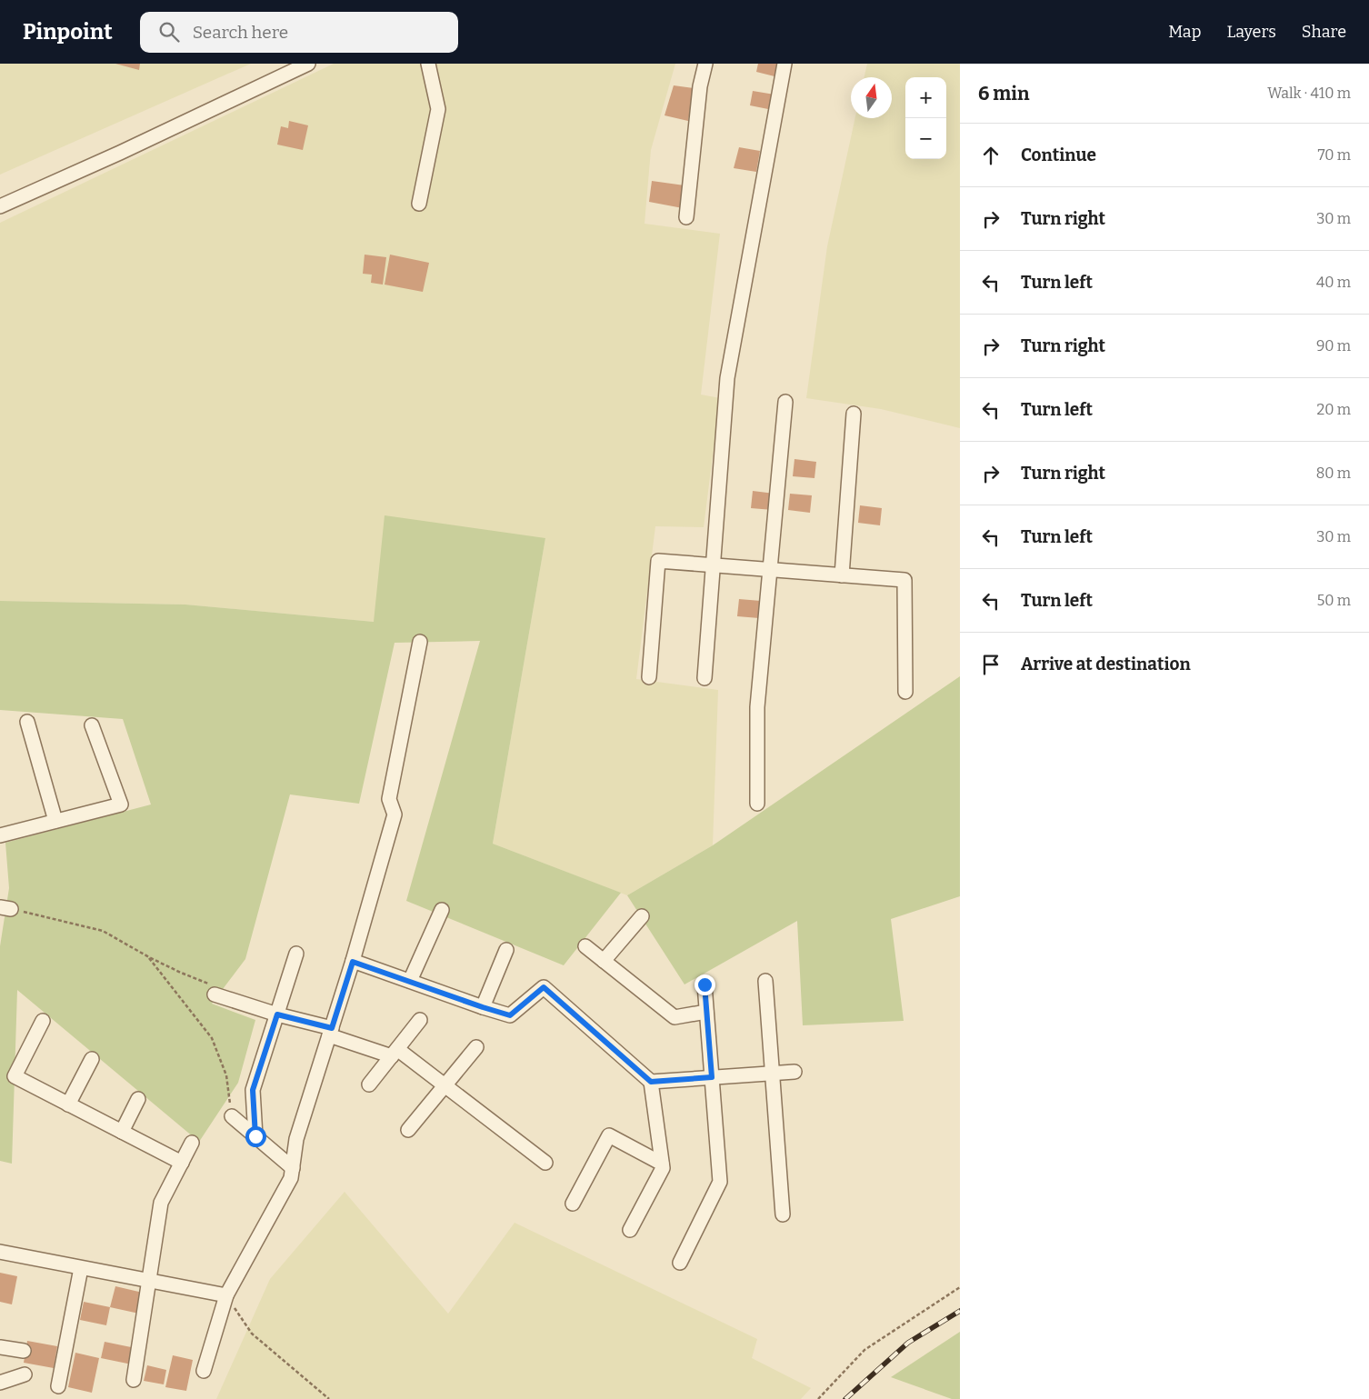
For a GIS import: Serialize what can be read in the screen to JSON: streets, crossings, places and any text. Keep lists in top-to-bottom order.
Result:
{
  "north": "top",
  "page": {
    "header": "Pinpoint",
    "search": "Search here",
    "nav": ["Map", "Layers", "Share"],
    "heading": ["6 min", "Walk · 410 m"],
    "map_buttons": ["+", "−"],
    "list": [
      ["Continue", "70 m"],
      ["Turn right", "30 m"],
      ["Turn left", "40 m"],
      ["Turn right", "90 m"],
      ["Turn left", "20 m"],
      ["Turn right", "80 m"],
      ["Turn left", "30 m"],
      ["Turn left", "50 m"],
      "Arrive at destination"
    ]
  }
}
